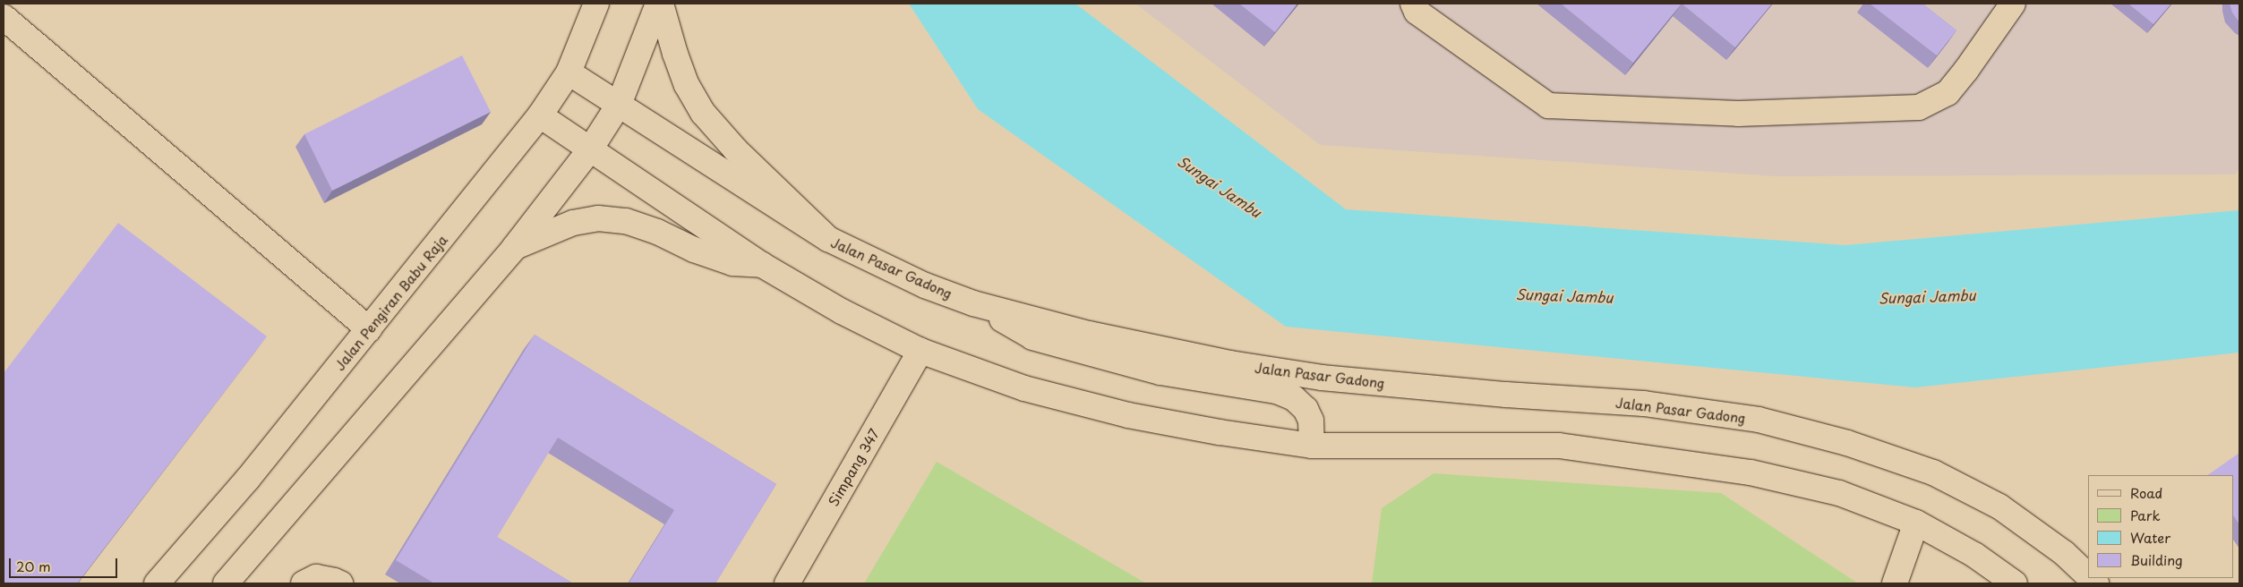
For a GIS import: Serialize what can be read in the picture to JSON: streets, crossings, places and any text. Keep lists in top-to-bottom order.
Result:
{
  "streets": {
    "street": ["Jalan Pasar Gadong", "Jalan Pengiran Babu Raja", "Simpang 347"]
  },
  "crossings": [
    ["Jalan Pasar Gadong", "Jalan Pengiran Babu Raja"]
  ],
  "water": ["Sungai Jambu"],
  "legend": [
    "Road",
    "Park",
    "Water",
    "Building"
  ],
  "scale_bar": "20 m"
}
